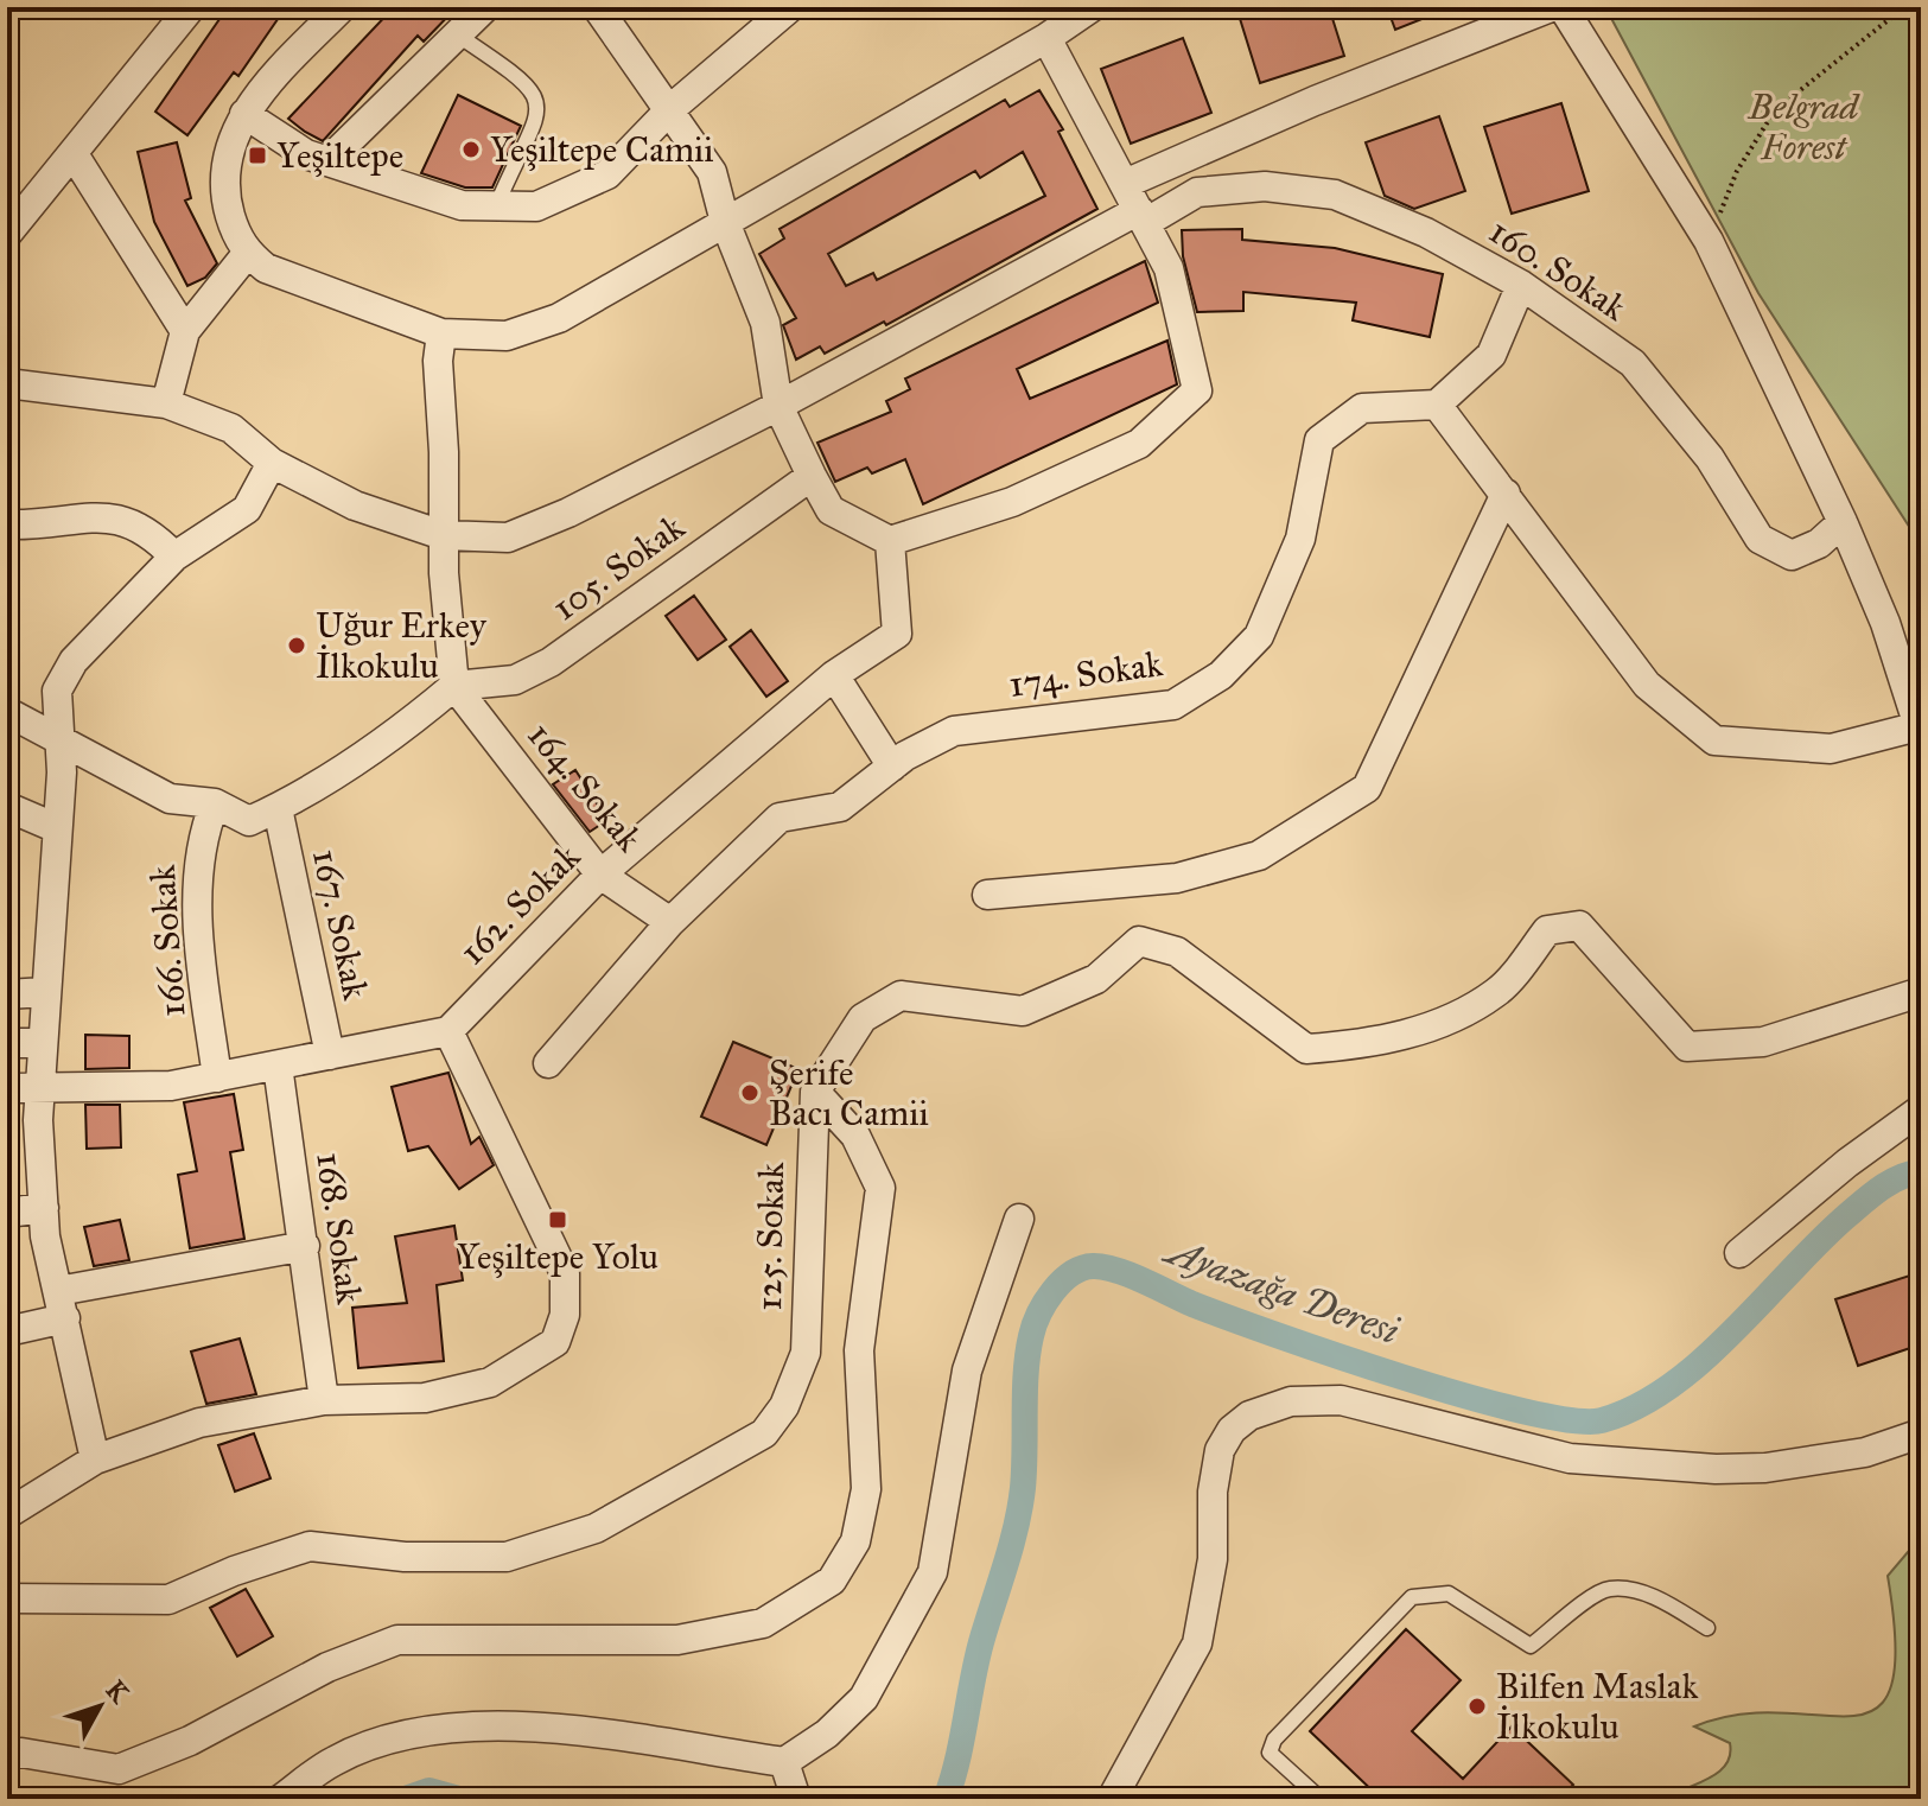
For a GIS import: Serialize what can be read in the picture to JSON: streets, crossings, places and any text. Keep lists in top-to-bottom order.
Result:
{
  "streets": {
    "street": [
      "160. Sokak",
      "105. Sokak",
      "174. Sokak",
      "164. Sokak",
      "162. Sokak",
      "167. Sokak",
      "166. Sokak",
      "168. Sokak",
      "125. Sokak"
    ]
  },
  "crossings": [
    ["105. Sokak", "164. Sokak"],
    ["174. Sokak", "164. Sokak"],
    ["164. Sokak", "162. Sokak"]
  ],
  "water": ["Ayazağa Deresi"],
  "parks": ["Belgrad Forest"],
  "places": {
    "other": [
      "Yeşiltepe Camii",
      "Uğur Erkey İlkokulu",
      "Şerife Bacı Camii",
      "Bilfen Maslak İlkokulu"
    ],
    "transit": ["Yeşiltepe", "Yeşiltepe Yolu"]
  },
  "north": "top right"
}
